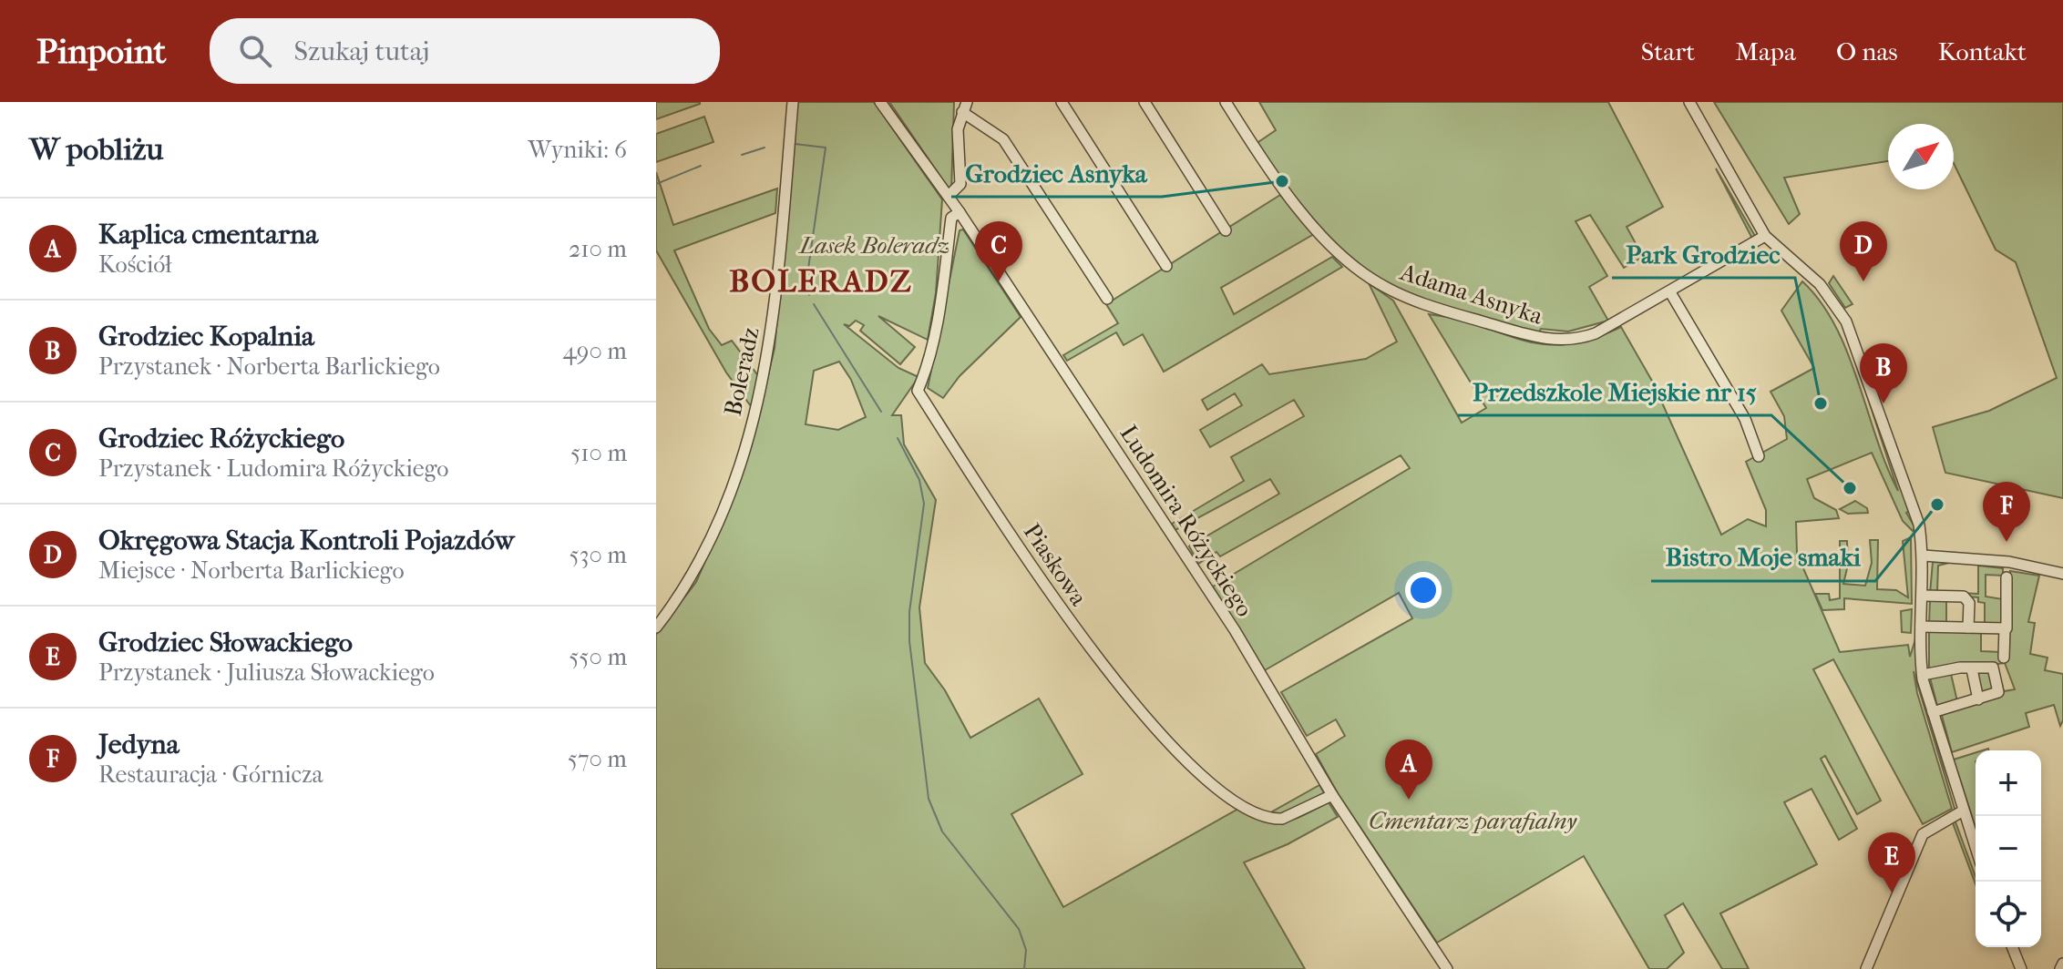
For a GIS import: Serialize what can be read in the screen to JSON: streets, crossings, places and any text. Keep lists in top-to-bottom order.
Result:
{
  "streets": {
    "street": [
      "Adama Asnyka",
      "Boleradz",
      "Ludomira Różyckiego",
      "Piaskowa"
    ]
  },
  "crossings": [
    ["Ludomira Różyckiego", "Piaskowa"]
  ],
  "districts": ["BOLERADZ"],
  "parks": ["Lasek Boleradz", "Cmentarz parafialny"],
  "places": [
    "Grodziec Asnyka",
    "Park Grodziec",
    "Przedszkole Miejskie nr 15",
    "Bistro Moje smaki"
  ],
  "north": "top right",
  "page": {
    "header": "Pinpoint",
    "search": "Szukaj tutaj",
    "nav": [
      "Start",
      "Mapa",
      "O nas",
      "Kontakt"
    ],
    "heading": ["W pobliżu", "Wyniki: 6"],
    "list": [
      {
        "mark": "A",
        "name": "Kaplica cmentarna",
        "note": "Kościół",
        "value": "210 m"
      },
      {
        "mark": "B",
        "name": "Grodziec Kopalnia",
        "note": "Przystanek · Norberta Barlickiego",
        "value": "490 m"
      },
      {
        "mark": "C",
        "name": "Grodziec Różyckiego",
        "note": "Przystanek · Ludomira Różyckiego",
        "value": "510 m"
      },
      {
        "mark": "D",
        "name": "Okręgowa Stacja Kontroli Pojazdów",
        "note": "Miejsce · Norberta Barlickiego",
        "value": "530 m"
      },
      {
        "mark": "E",
        "name": "Grodziec Słowackiego",
        "note": "Przystanek · Juliusza Słowackiego",
        "value": "550 m"
      },
      {
        "mark": "F",
        "name": "Jedyna",
        "note": "Restauracja · Górnicza",
        "value": "570 m"
      }
    ],
    "pins": [
      "C",
      "D",
      "B",
      "F",
      "A",
      "E"
    ],
    "map_buttons": ["+", "−"]
  }
}
